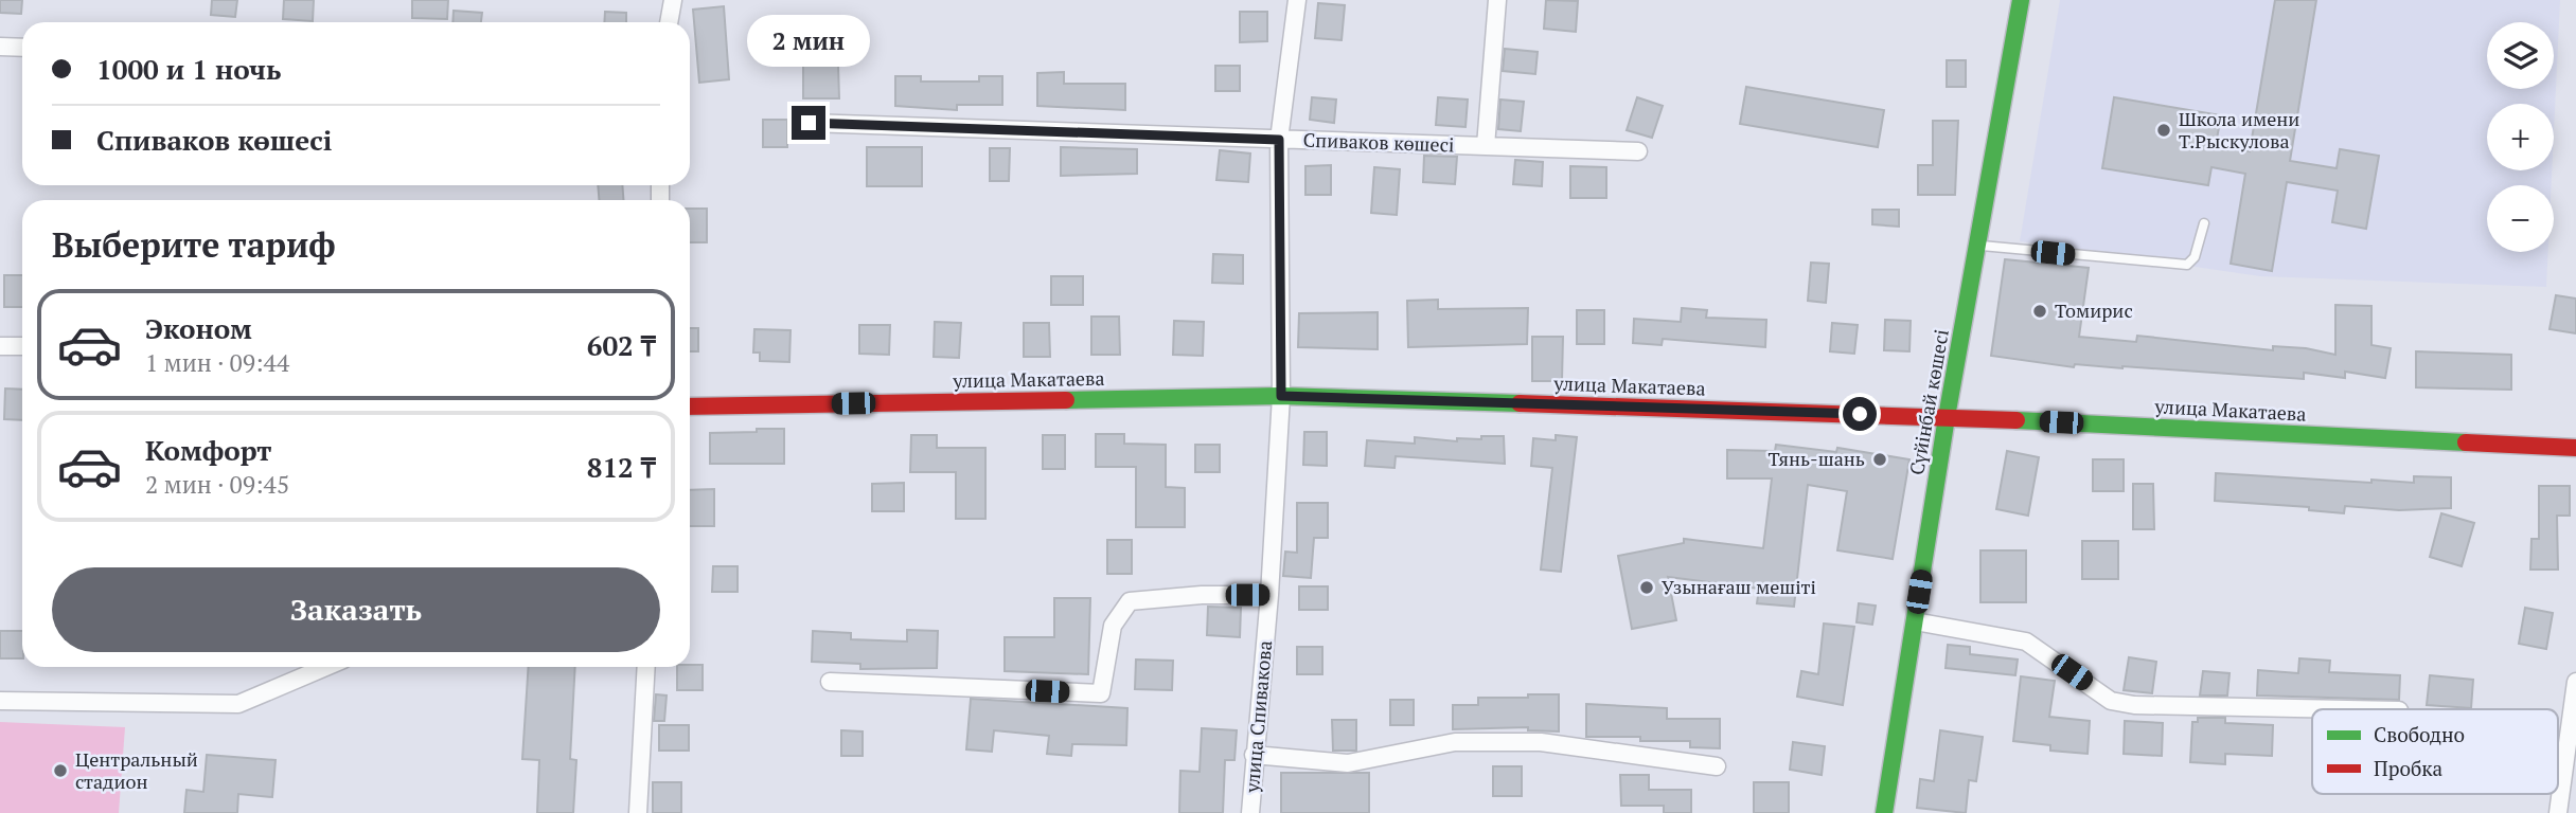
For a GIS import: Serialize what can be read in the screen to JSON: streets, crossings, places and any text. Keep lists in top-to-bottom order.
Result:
{
  "streets": {
    "street": [
      "Спиваков көшесі",
      "улица Макатаева",
      "Сүйінбай көшесі",
      "улица Спивакова"
    ]
  },
  "crossings": [
    ["Спиваков көшесі", "улица Спивакова"],
    ["улица Макатаева", "Сүйінбай көшесі"],
    ["улица Макатаева", "улица Спивакова"]
  ],
  "places": [
    "Школа имени Т.Рыскулова",
    "Томирис",
    "Тянь-шань",
    "Узынағаш мешіті",
    "Центральный стадион"
  ],
  "legend": ["Свободно", "Пробка"],
  "page": {
    "bubble": "2 мин",
    "map_buttons": ["+", "−"],
    "banner": ["1000 и 1 ночь", "Спиваков көшесі"],
    "heading": "Выберите тариф",
    "list": [
      {
        "name": "Эконом",
        "note": "1 мин · 09:44",
        "value": "602 ₸"
      },
      {
        "name": "Комфорт",
        "note": "2 мин · 09:45",
        "value": "812 ₸"
      }
    ],
    "buttons": "Заказать"
  }
}
